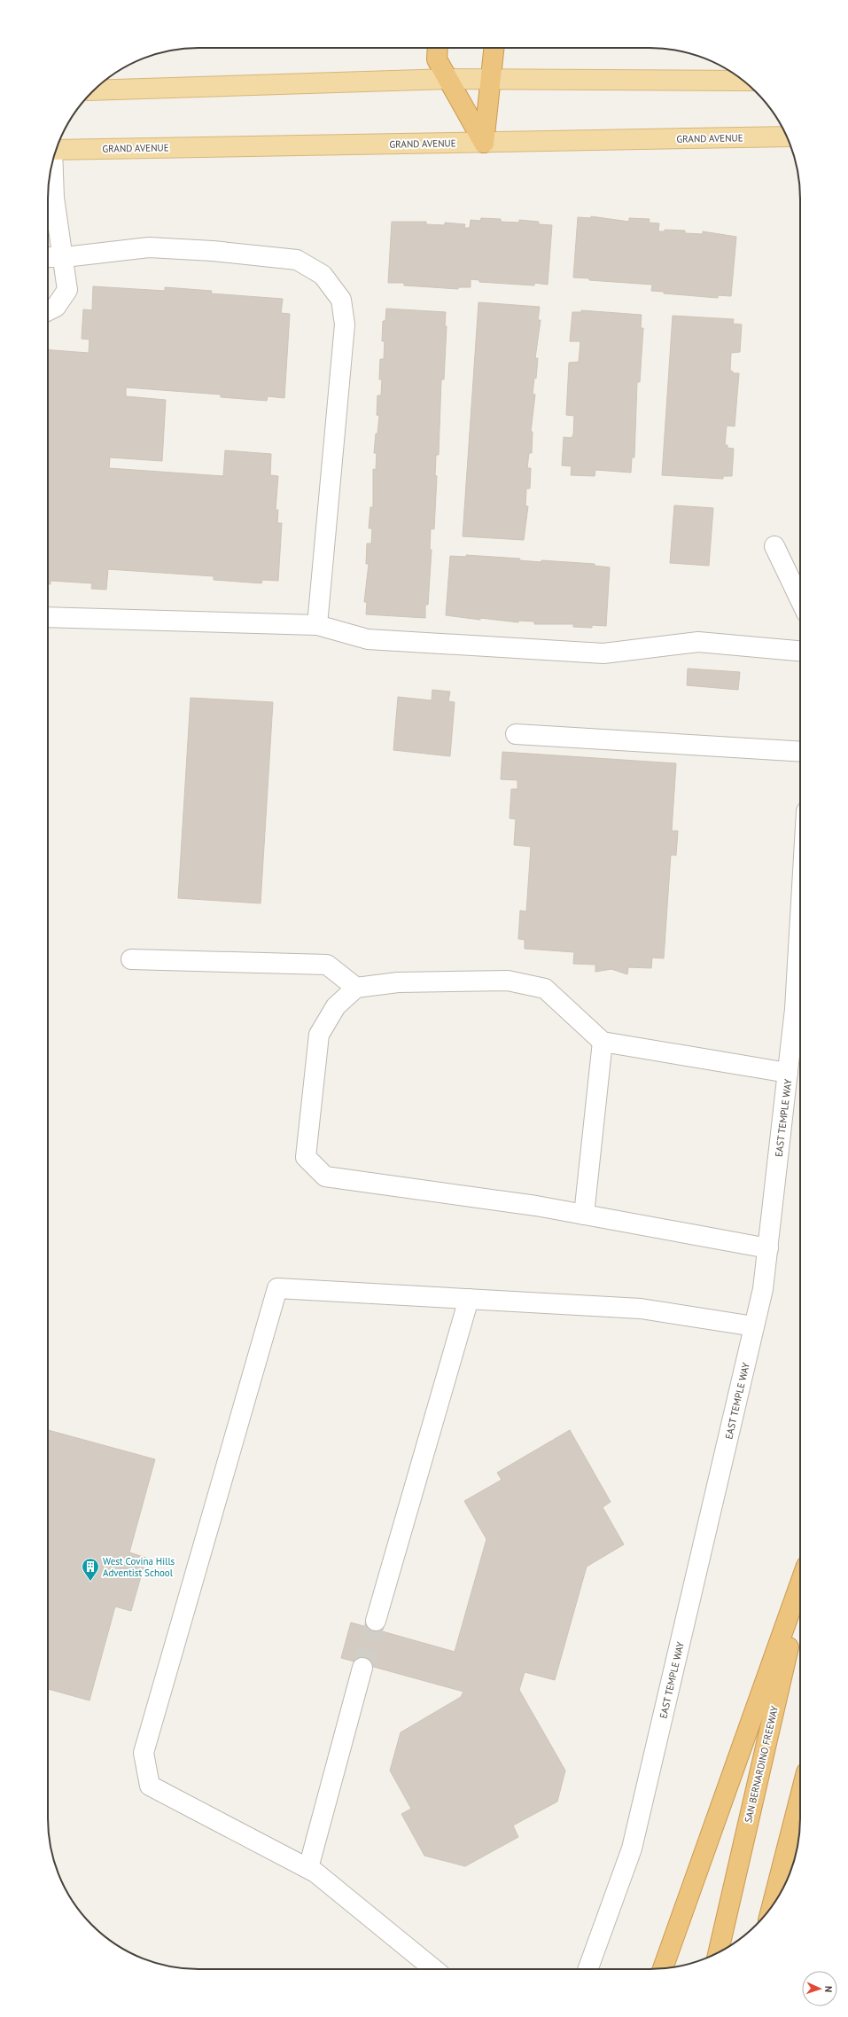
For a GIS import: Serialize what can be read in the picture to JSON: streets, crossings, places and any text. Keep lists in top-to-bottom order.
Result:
{
  "streets": {
    "highway": ["SAN BERNARDINO FREEWAY"],
    "main road": ["GRAND AVENUE"],
    "street": ["EAST TEMPLE WAY"]
  },
  "places": {
    "building": ["West Covina Hills Adventist School"]
  },
  "north": "right"
}
